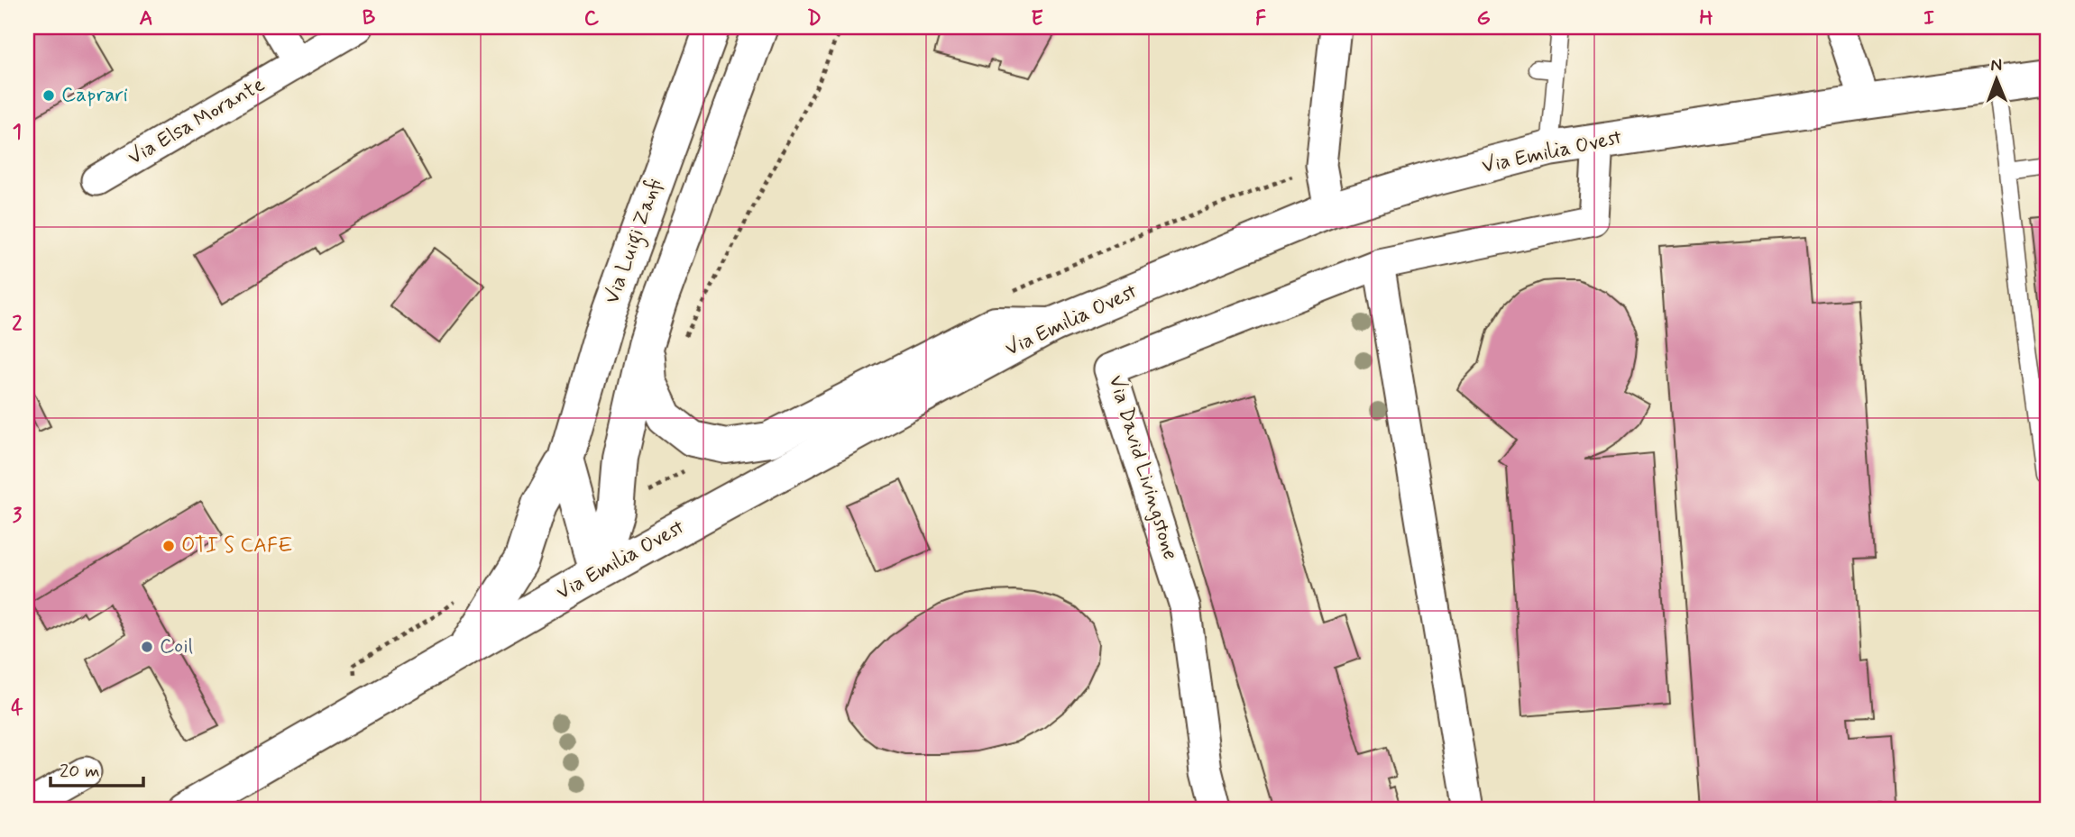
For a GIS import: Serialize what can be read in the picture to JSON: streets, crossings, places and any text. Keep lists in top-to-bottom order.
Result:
{
  "streets": {
    "main road": ["Via Emilia Ovest", "Via Luigi Zanfi"],
    "street": ["Via Elsa Morante", "Via David Livingstone"]
  },
  "crossings": [
    ["Via Emilia Ovest", "Via Luigi Zanfi"],
    ["Via Emilia Ovest", "Via David Livingstone"]
  ],
  "places": ["Caprari", "OTI S CAFE", "Coil"],
  "scale_bar": "20 m",
  "north": "top",
  "grid": {
    "columns": [
      "A",
      "B",
      "C",
      "D",
      "E",
      "F",
      "G",
      "H",
      "I"
    ],
    "rows": [
      "1",
      "2",
      "3",
      "4"
    ]
  }
}
